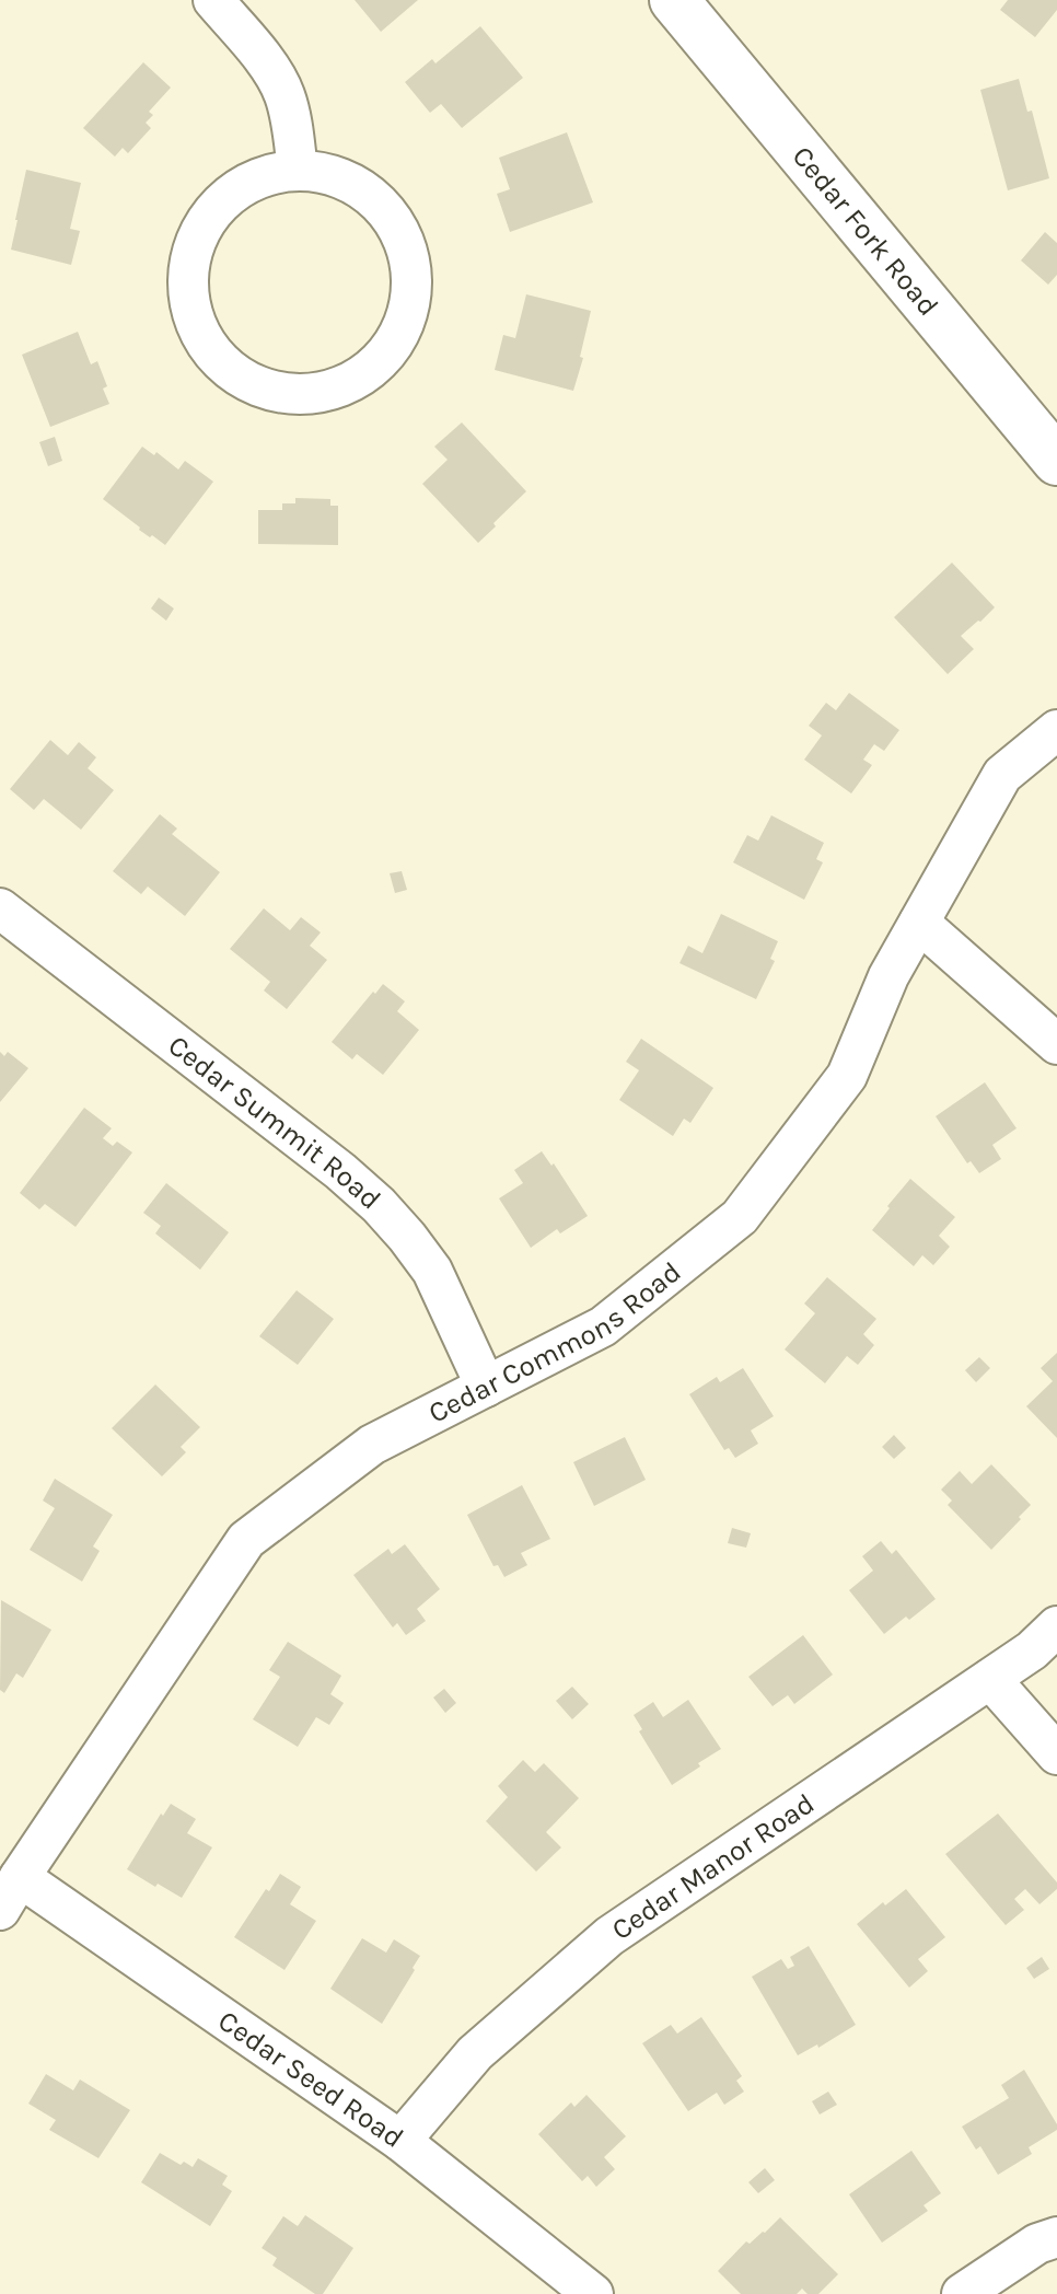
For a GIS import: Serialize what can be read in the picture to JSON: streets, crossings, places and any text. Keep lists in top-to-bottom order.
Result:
{
  "streets": {
    "street": [
      "Cedar Fork Road",
      "Cedar Summit Road",
      "Cedar Commons Road",
      "Cedar Manor Road",
      "Cedar Seed Road"
    ]
  },
  "crossings": [
    ["Cedar Summit Road", "Cedar Commons Road"],
    ["Cedar Commons Road", "Cedar Seed Road"],
    ["Cedar Manor Road", "Cedar Seed Road"]
  ]
}
